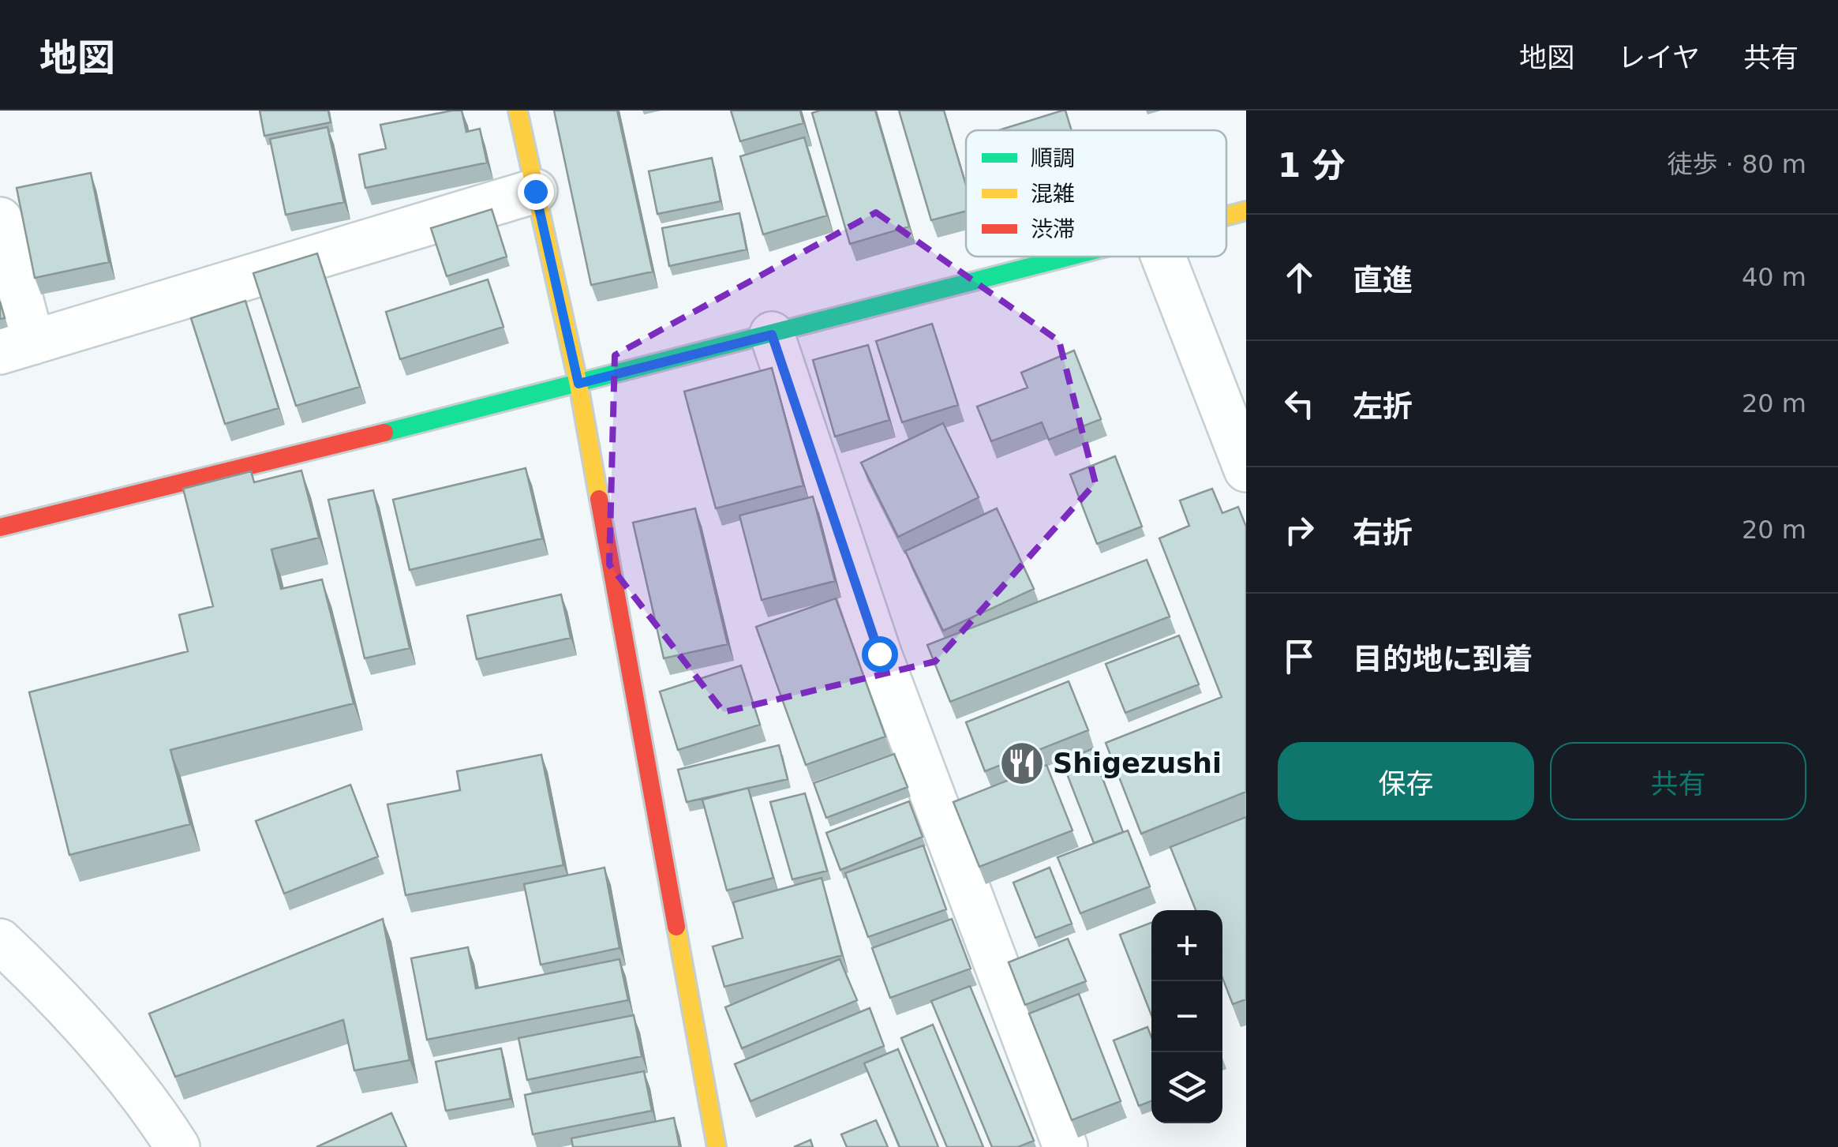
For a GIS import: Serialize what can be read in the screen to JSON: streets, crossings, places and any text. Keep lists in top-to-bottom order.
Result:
{
  "places": {
    "restaurant": ["Shigezushi"]
  },
  "legend": ["順調", "混雑", "渋滞"],
  "page": {
    "header": "地図",
    "nav": ["地図", "レイヤ", "共有"],
    "heading": ["1 分", "徒歩 · 80 m"],
    "list": [
      ["直進", "40 m"],
      ["左折", "20 m"],
      ["右折", "20 m"],
      "目的地に到着"
    ],
    "buttons": ["保存", "共有"],
    "map_buttons": ["+", "−"]
  }
}
